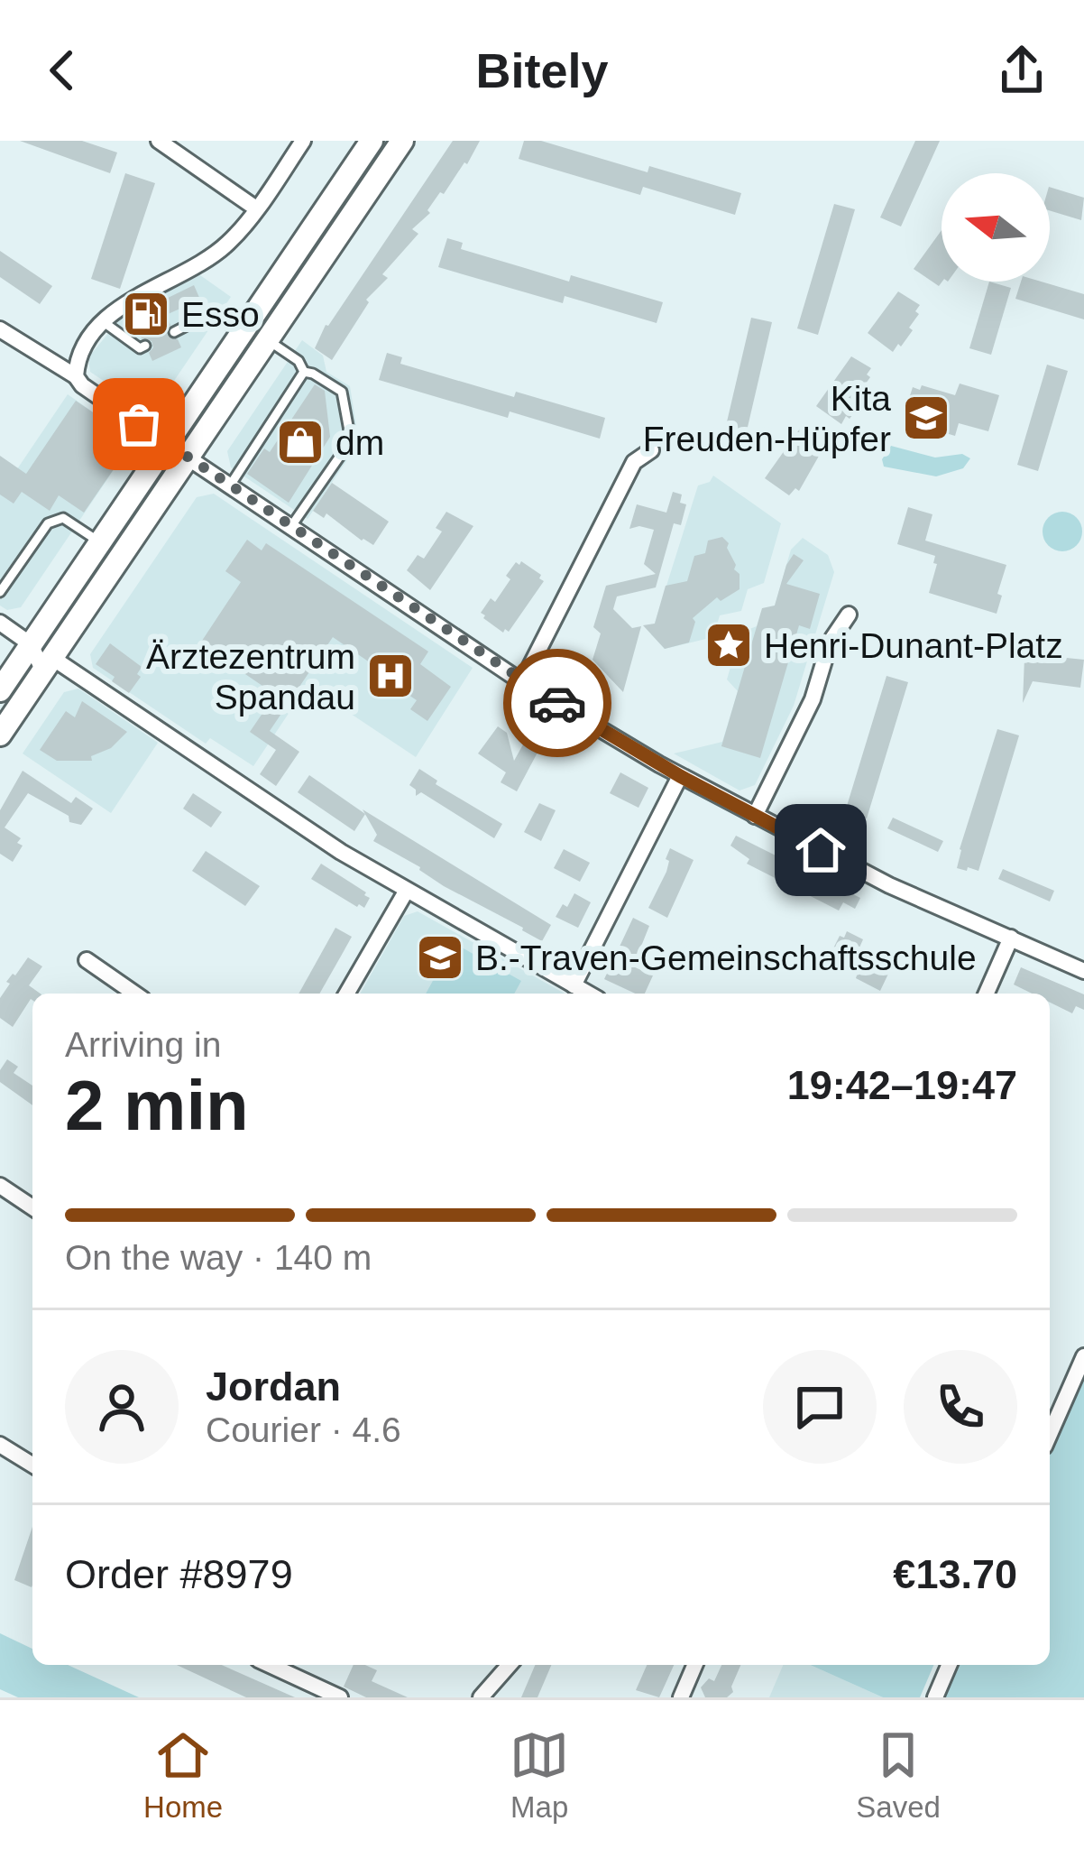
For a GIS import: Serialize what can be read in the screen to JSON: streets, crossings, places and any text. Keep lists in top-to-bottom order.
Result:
{
  "places": {
    "fuel station": ["Esso"],
    "school or university": ["Kita Freuden-Hüpfer", "B.-Traven-Gemeinschaftsschule"],
    "shop": ["dm"],
    "place": ["Henri-Dunant-Platz"],
    "hospital": ["Ärztezentrum Spandau"]
  },
  "north": "left",
  "page": {
    "header": "Bitely",
    "heading": ["2 min", "Arriving in", "19:42–19:47"],
    "panel": [
      "Jordan",
      "Courier · 4.6",
      "Order #8979",
      "€13.70"
    ],
    "bar": "On the way · 140 m",
    "tabs": ["Home", "Map", "Saved"]
  }
}
